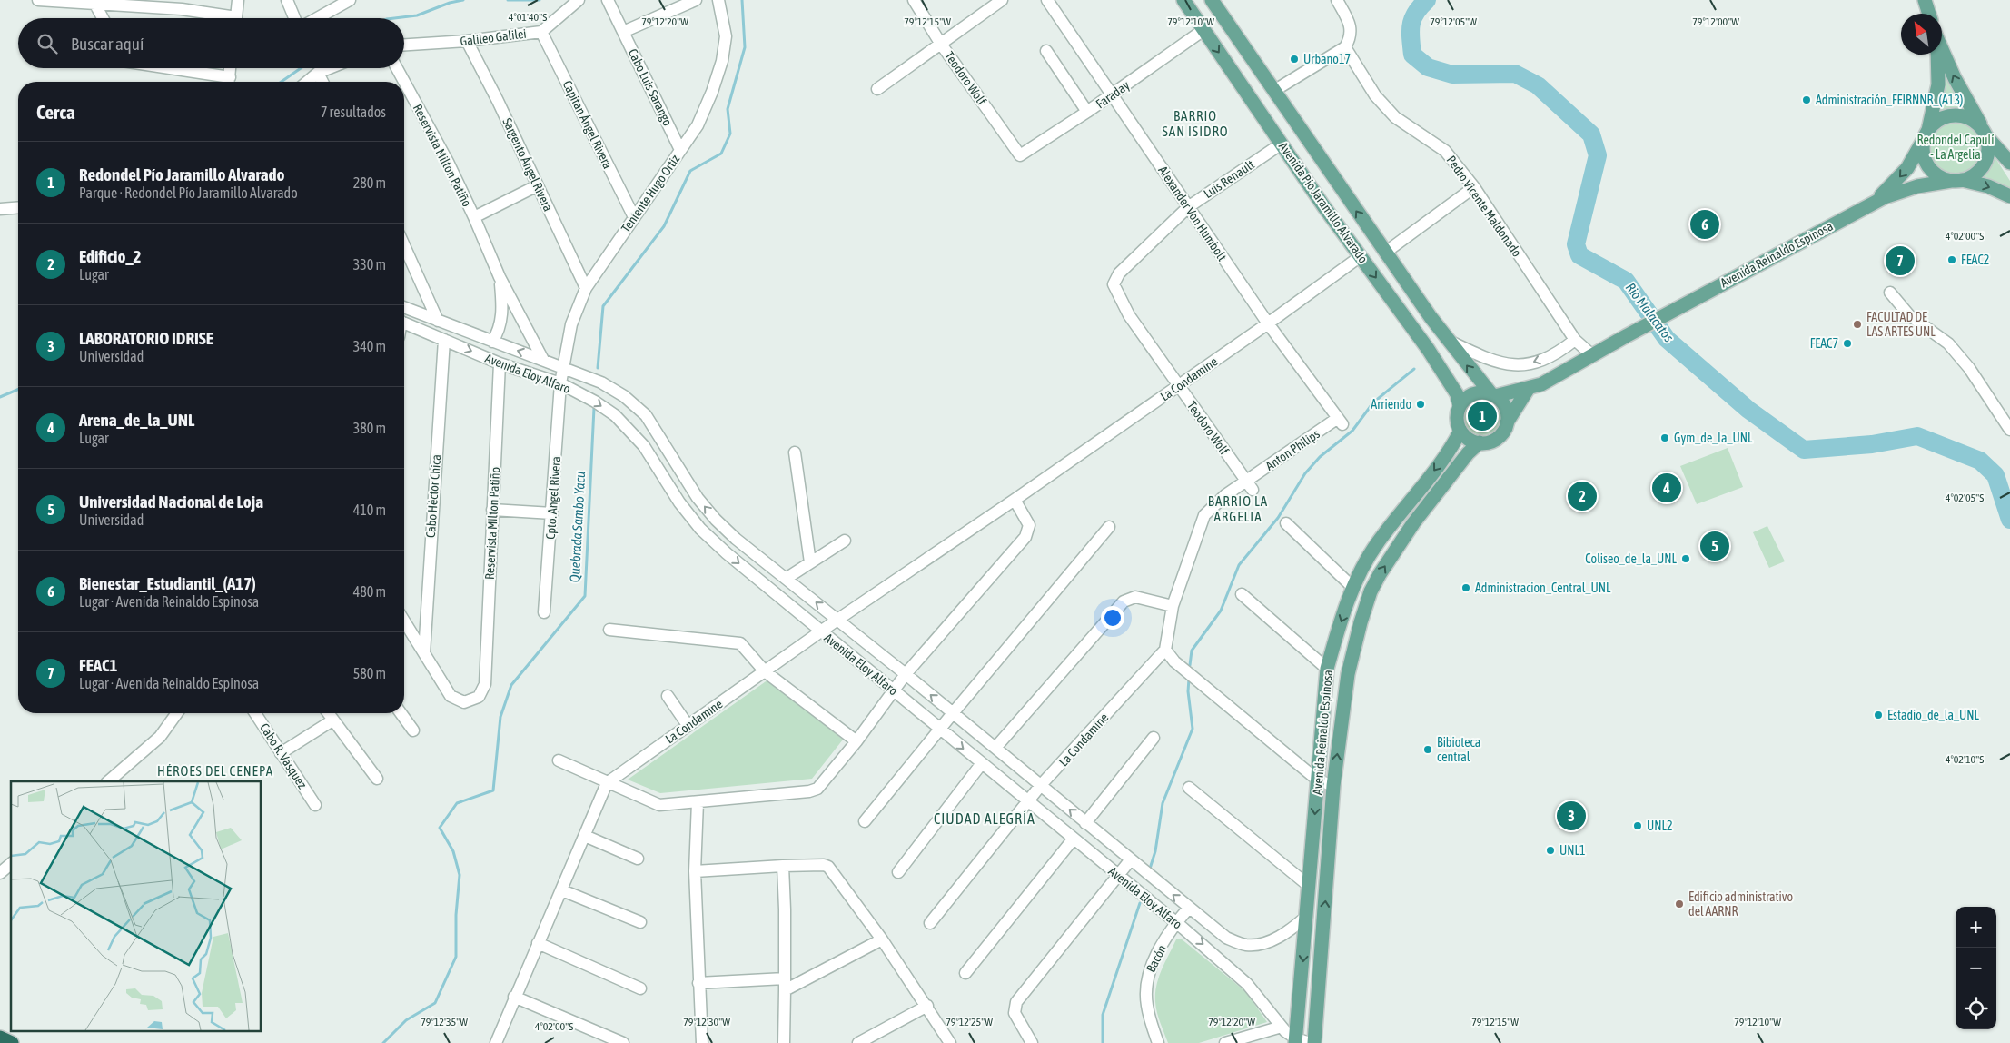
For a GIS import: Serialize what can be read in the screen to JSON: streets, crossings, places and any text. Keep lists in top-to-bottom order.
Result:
{
  "streets": {
    "main road": ["Avenida Pío Jaramillo Alvarado", "Avenida Reinaldo Espinosa"],
    "street": [
      "Galileo Galilei",
      "Teodoro Wolf",
      "Cabo Luis Sarango",
      "Faraday",
      "Capitan Ángel Rivera",
      "Reservista Milton Patiño",
      "Sargento Ángel Rivera",
      "Luis Renault",
      "Teniente Hugo Ortiz",
      "Pedro Vicente Maldonado",
      "Alexander Von Humbolt",
      "Avenida Eloy Alfaro",
      "La Condamine",
      "Anton Philips",
      "Cabo Héctor Chica",
      "Cpto. Angel Rivera",
      "Cabo R. Vásquez",
      "Bacón"
    ]
  },
  "crossings": [
    ["Galileo Galilei", "Capitan Ángel Rivera"],
    ["Galileo Galilei", "Sargento Ángel Rivera"],
    ["Teodoro Wolf", "Faraday"],
    ["Teodoro Wolf", "Luis Renault"],
    ["Teodoro Wolf", "La Condamine"],
    ["Teodoro Wolf", "Anton Philips"],
    ["Cabo Luis Sarango", "Teniente Hugo Ortiz"],
    ["Faraday", "Avenida Pío Jaramillo Alvarado"],
    ["Faraday", "Alexander Von Humbolt"],
    ["Capitan Ángel Rivera", "Teniente Hugo Ortiz"],
    ["Reservista Milton Patiño", "Avenida Eloy Alfaro"],
    ["Reservista Milton Patiño", "Cabo Héctor Chica"],
    ["Sargento Ángel Rivera", "Teniente Hugo Ortiz"],
    ["Luis Renault", "Avenida Pío Jaramillo Alvarado"],
    ["Luis Renault", "Alexander Von Humbolt"],
    ["Teniente Hugo Ortiz", "Avenida Eloy Alfaro"],
    ["Teniente Hugo Ortiz", "Cpto. Angel Rivera"],
    ["Avenida Pío Jaramillo Alvarado", "Avenida Reinaldo Espinosa"],
    ["Avenida Pío Jaramillo Alvarado", "La Condamine"],
    ["Pedro Vicente Maldonado", "Avenida Reinaldo Espinosa"],
    ["Alexander Von Humbolt", "La Condamine"],
    ["Alexander Von Humbolt", "Anton Philips"],
    ["Avenida Reinaldo Espinosa", "Avenida Eloy Alfaro"],
    ["Avenida Eloy Alfaro", "La Condamine"],
    ["Avenida Eloy Alfaro", "Cabo Héctor Chica"],
    ["Avenida Eloy Alfaro", "Cpto. Angel Rivera"],
    ["Avenida Eloy Alfaro", "Bacón"]
  ],
  "districts": [
    "BARRIO SAN ISIDRO",
    "BARRIO LA ARGELIA",
    "HÉROES DEL CENEPA",
    "CIUDAD ALEGRÍA"
  ],
  "water": ["Rio Malacatos", "Quebrada Sambo Yacu"],
  "parks": ["Redondel Capulí - La Argelia"],
  "places": [
    "Urbano17",
    "Administración_FEIRNNR_(A13)",
    "FEAC2",
    "FACULTAD DE LAS ARTES UNL",
    "FEAC7",
    "Arriendo",
    "Gym_de_la_UNL",
    "Coliseo_de_la_UNL",
    "Administracion_Central_UNL",
    "Estadio_de_la_UNL",
    "Bibioteca central",
    "UNL2",
    "UNL1",
    "Edificio administrativo del AARNR"
  ],
  "north": "top left",
  "page": {
    "search": "Buscar aquí",
    "heading": ["Cerca", "7 resultados"],
    "list": [
      {
        "mark": "1",
        "name": "Redondel Pío Jaramillo Alvarado",
        "note": "Parque · Redondel Pío Jaramillo Alvarado",
        "value": "280 m"
      },
      {
        "mark": "2",
        "name": "Edificio_2",
        "note": "Lugar",
        "value": "330 m"
      },
      {
        "mark": "3",
        "name": "LABORATORIO IDRISE",
        "note": "Universidad",
        "value": "340 m"
      },
      {
        "mark": "4",
        "name": "Arena_de_la_UNL",
        "note": "Lugar",
        "value": "380 m"
      },
      {
        "mark": "5",
        "name": "Universidad Nacional de Loja",
        "note": "Universidad",
        "value": "410 m"
      },
      {
        "mark": "6",
        "name": "Bienestar_Estudiantil_(A17)",
        "note": "Lugar · Avenida Reinaldo Espinosa",
        "value": "480 m"
      },
      {
        "mark": "7",
        "name": "FEAC1",
        "note": "Lugar · Avenida Reinaldo Espinosa",
        "value": "580 m"
      }
    ],
    "pins": [
      "6",
      "7",
      "1",
      "4",
      "2",
      "5",
      "3"
    ],
    "map_buttons": ["+", "−"]
  },
  "coordinates": [
    "4°01'40\"S",
    "79°12'15\"W",
    "79°12'10\"W",
    "79°12'05\"W",
    "79°12'00\"W",
    "79°12'20\"W",
    "4°02'00\"S",
    "4°02'05\"S",
    "4°02'10\"S",
    "79°12'35\"W",
    "79°12'30\"W",
    "79°12'25\"W"
  ]
}
